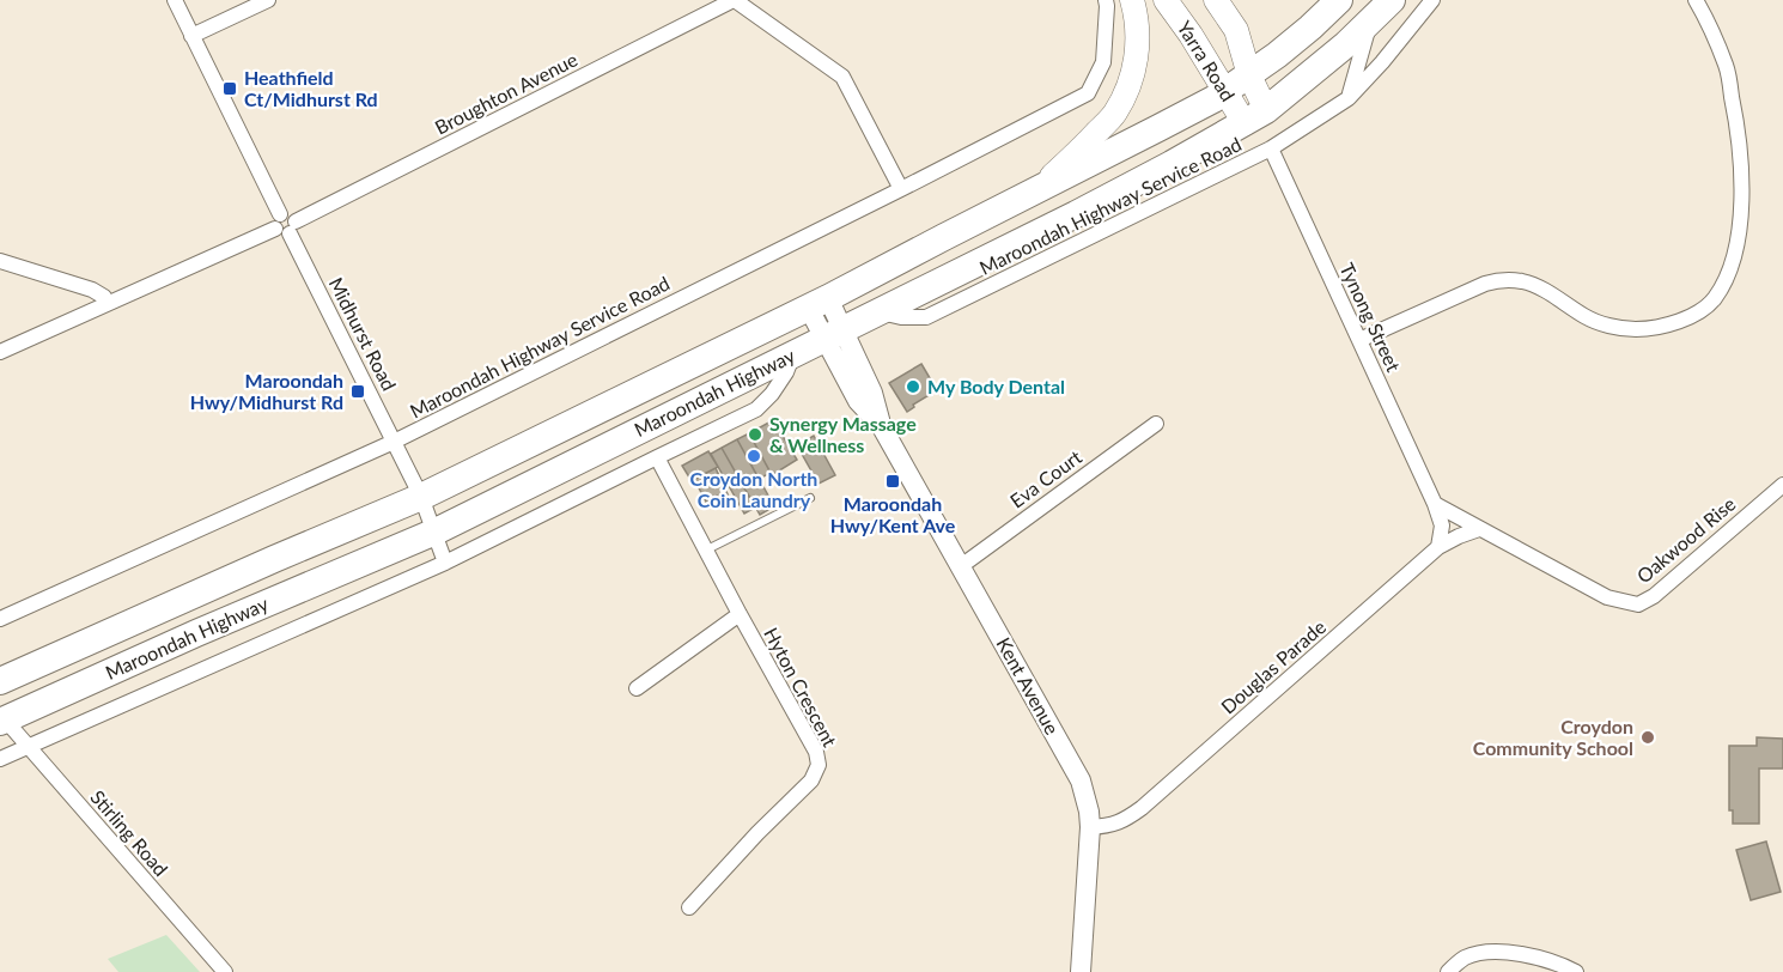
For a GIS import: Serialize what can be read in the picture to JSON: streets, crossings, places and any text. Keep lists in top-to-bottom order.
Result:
{
  "streets": {
    "highway": ["Maroondah Highway"],
    "main road": ["Yarra Road", "Kent Avenue"],
    "street": [
      "Broughton Avenue",
      "Maroondah Highway Service Road",
      "Tynong Street",
      "Midhurst Road",
      "Eva Court",
      "Oakwood Rise",
      "Douglas Parade",
      "Hyton Crescent",
      "Stirling Road"
    ]
  },
  "crossings": [
    ["Yarra Road", "Maroondah Highway"],
    ["Broughton Avenue", "Midhurst Road"],
    ["Maroondah Highway Service Road", "Tynong Street"],
    ["Maroondah Highway Service Road", "Midhurst Road"],
    ["Maroondah Highway Service Road", "Maroondah Highway"],
    ["Tynong Street", "Douglas Parade"],
    ["Midhurst Road", "Maroondah Highway"],
    ["Maroondah Highway", "Kent Avenue"],
    ["Maroondah Highway", "Stirling Road"],
    ["Eva Court", "Kent Avenue"],
    ["Oakwood Rise", "Douglas Parade"],
    ["Douglas Parade", "Kent Avenue"]
  ],
  "places": {
    "transit": ["Heathfield Ct/Midhurst Rd", "Maroondah Hwy/Midhurst Rd", "Maroondah Hwy/Kent Ave"],
    "other": [
      "My Body Dental",
      "Synergy Massage & Wellness",
      "Croydon North Coin Laundry",
      "Croydon Community School"
    ]
  }
}
